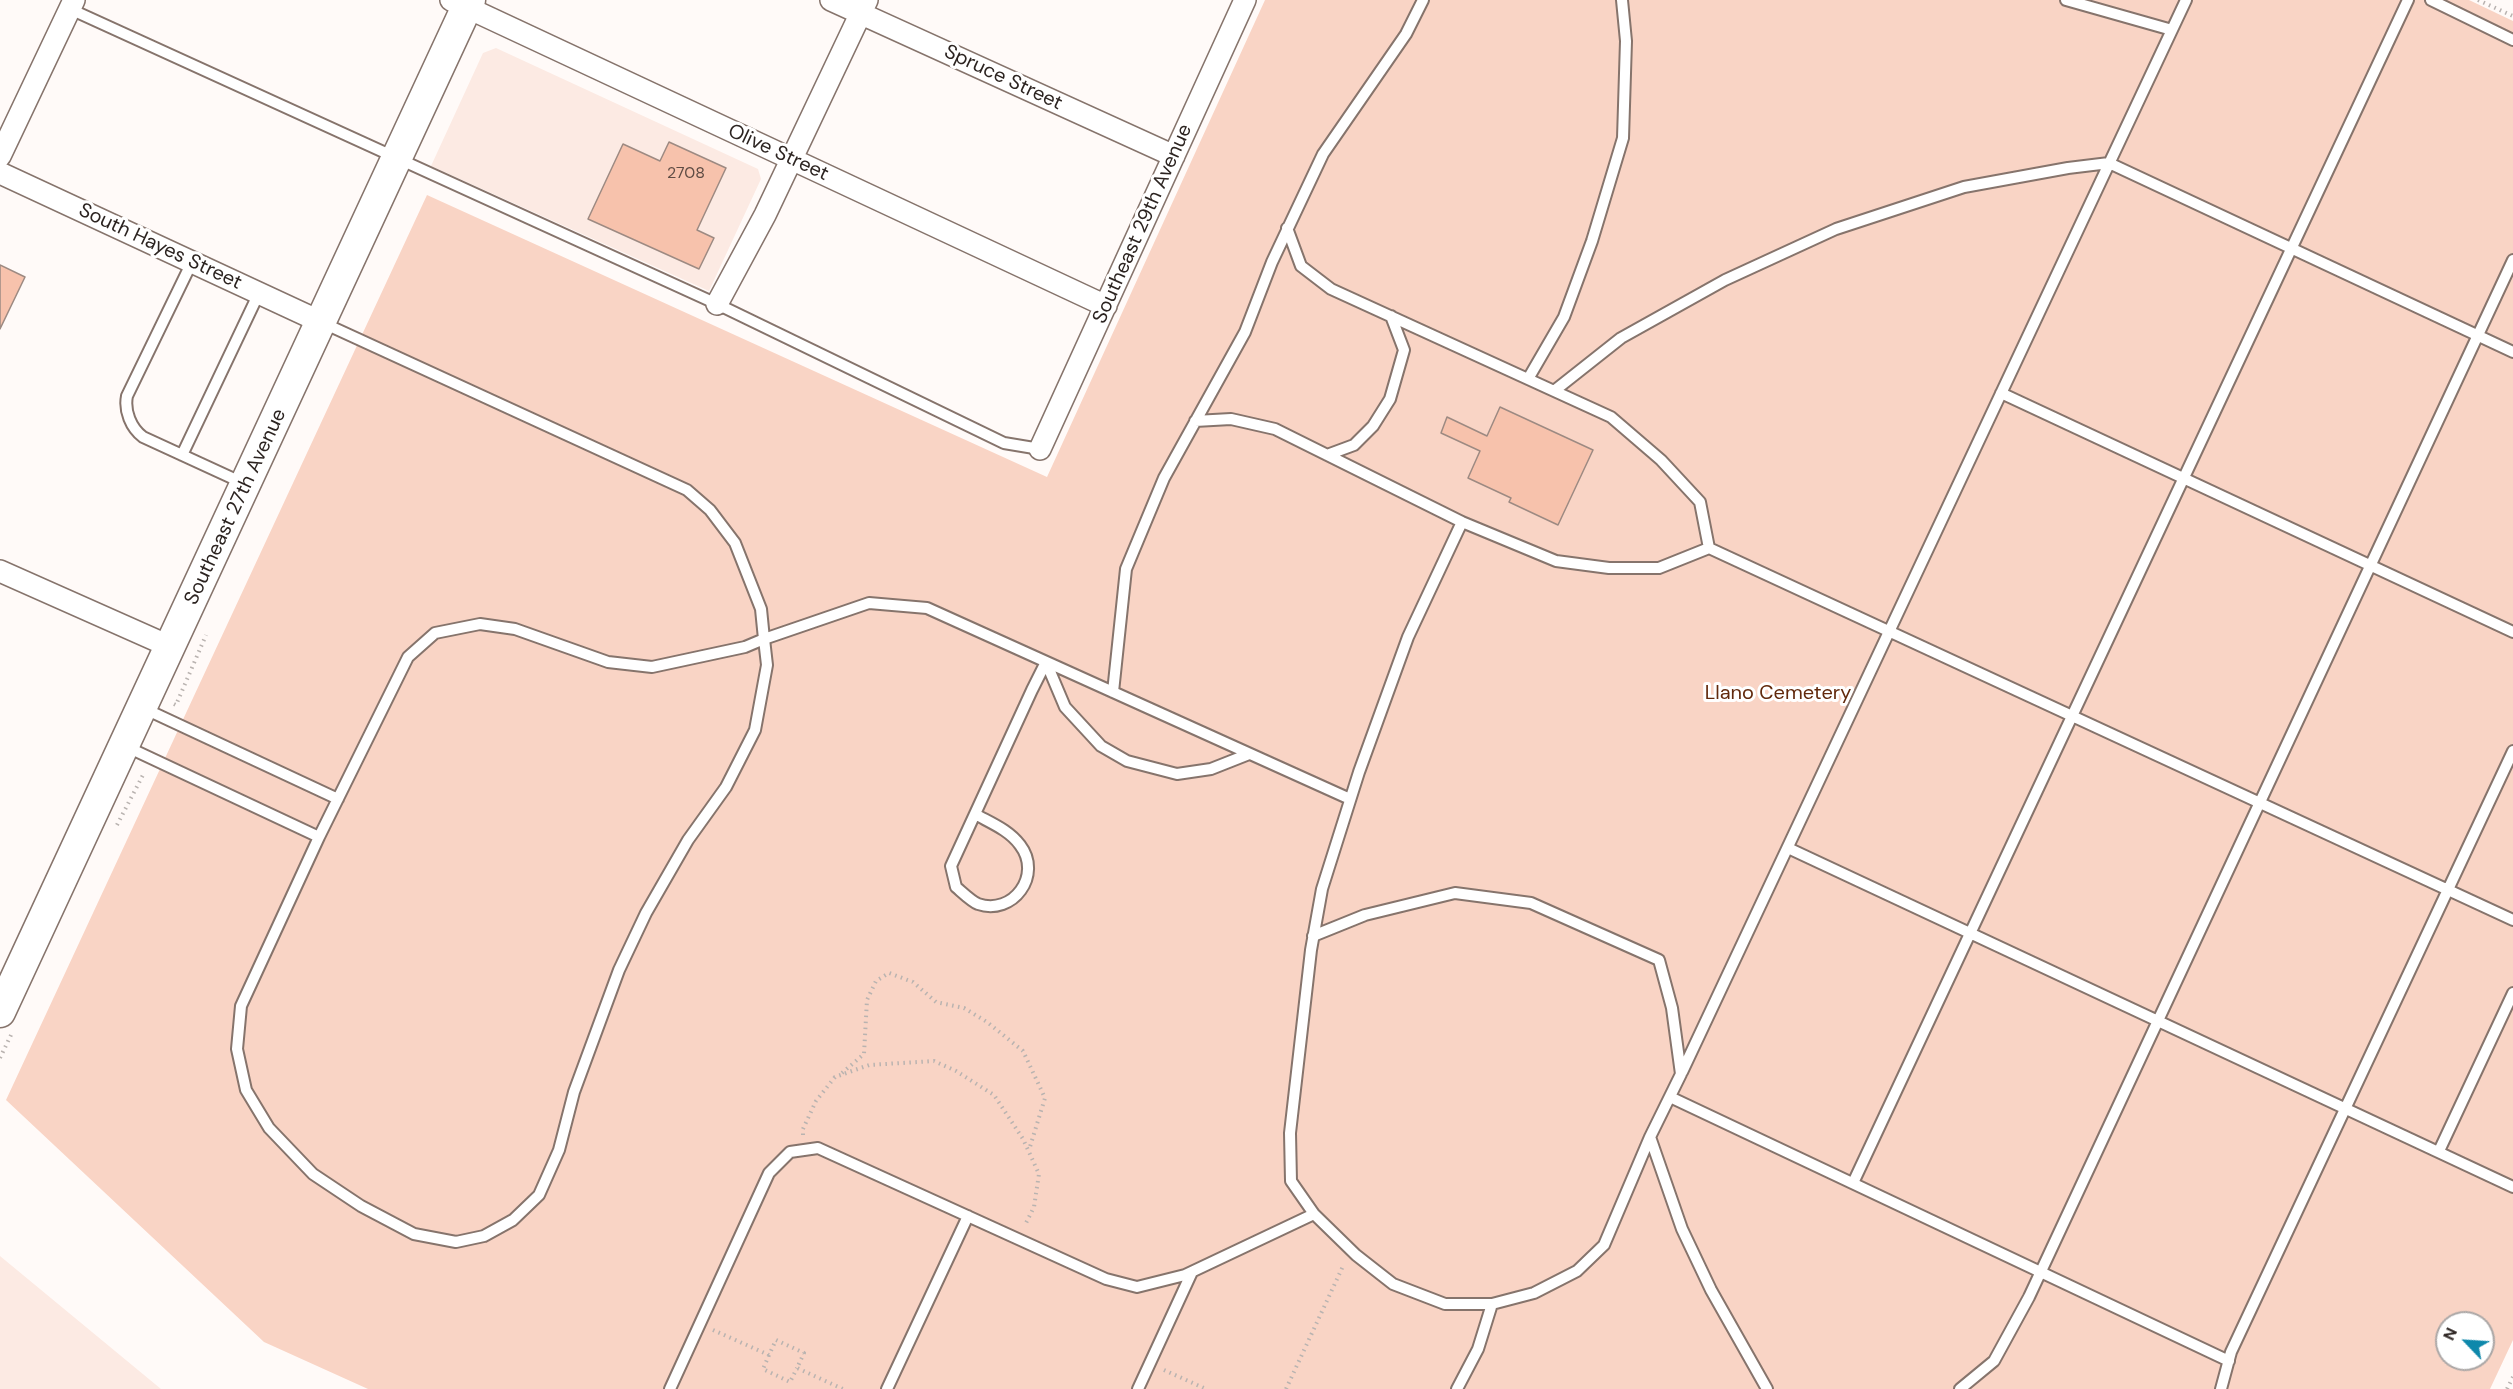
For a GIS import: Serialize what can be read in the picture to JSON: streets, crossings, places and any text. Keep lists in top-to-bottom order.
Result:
{
  "streets": {
    "main road": ["Southeast 27th Avenue"],
    "street": [
      "Spruce Street",
      "Olive Street",
      "Southeast 29th Avenue",
      "South Hayes Street"
    ]
  },
  "crossings": [
    ["Spruce Street", "Southeast 29th Avenue"],
    ["Olive Street", "Southeast 29th Avenue"],
    ["Olive Street", "Southeast 27th Avenue"],
    ["South Hayes Street", "Southeast 27th Avenue"]
  ],
  "parks": ["Llano Cemetery"],
  "house_numbers": ["2708"],
  "north": "top left"
}
